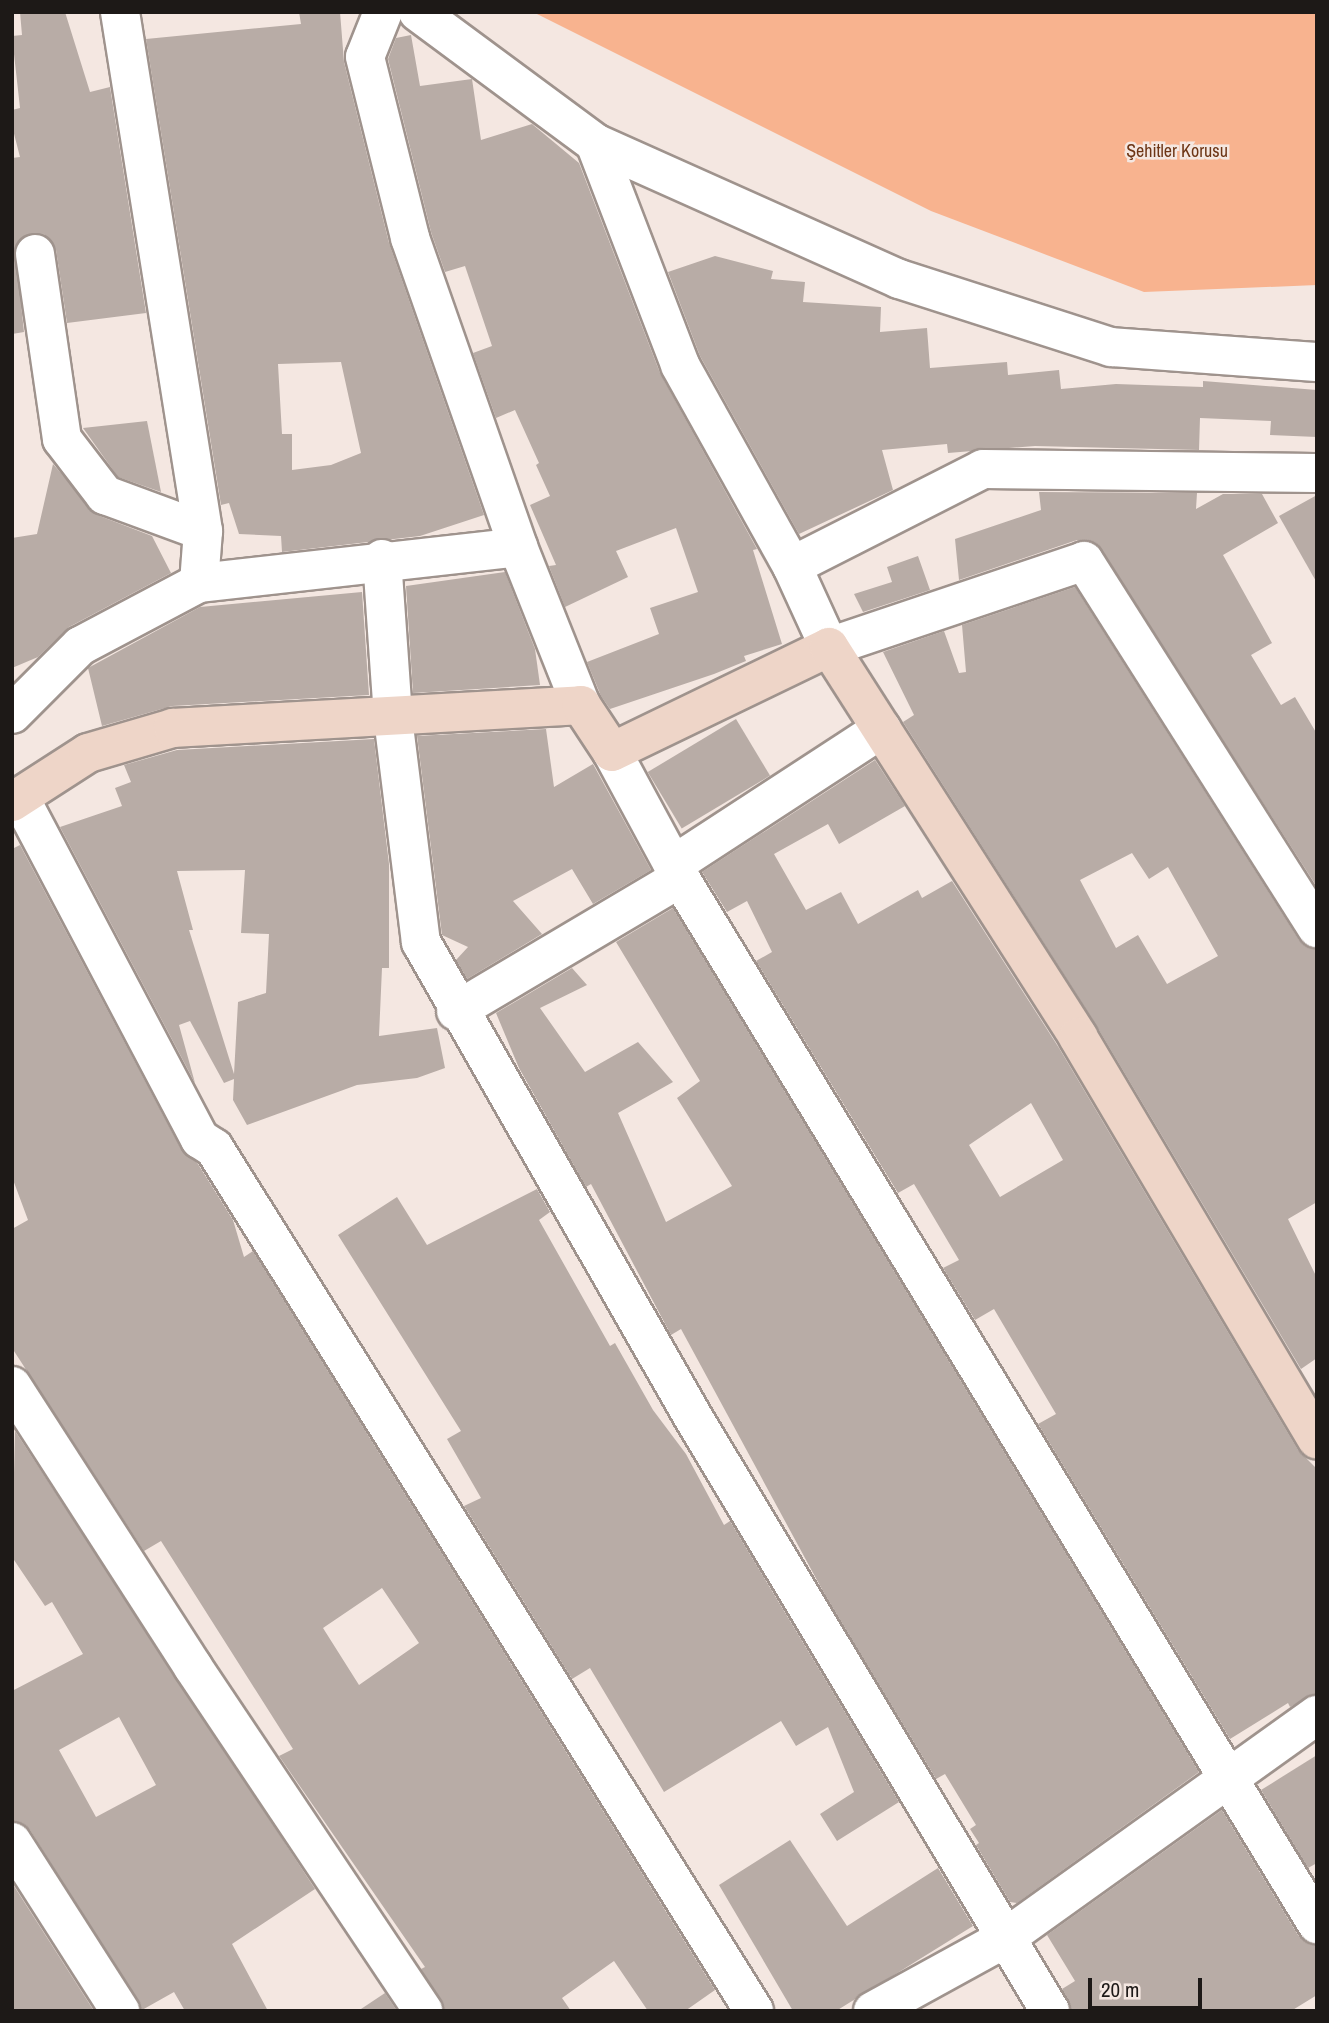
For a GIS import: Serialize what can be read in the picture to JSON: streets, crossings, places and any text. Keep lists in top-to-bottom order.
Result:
{
  "parks": ["Şehitler Korusu"],
  "scale_bar": "20 m"
}
